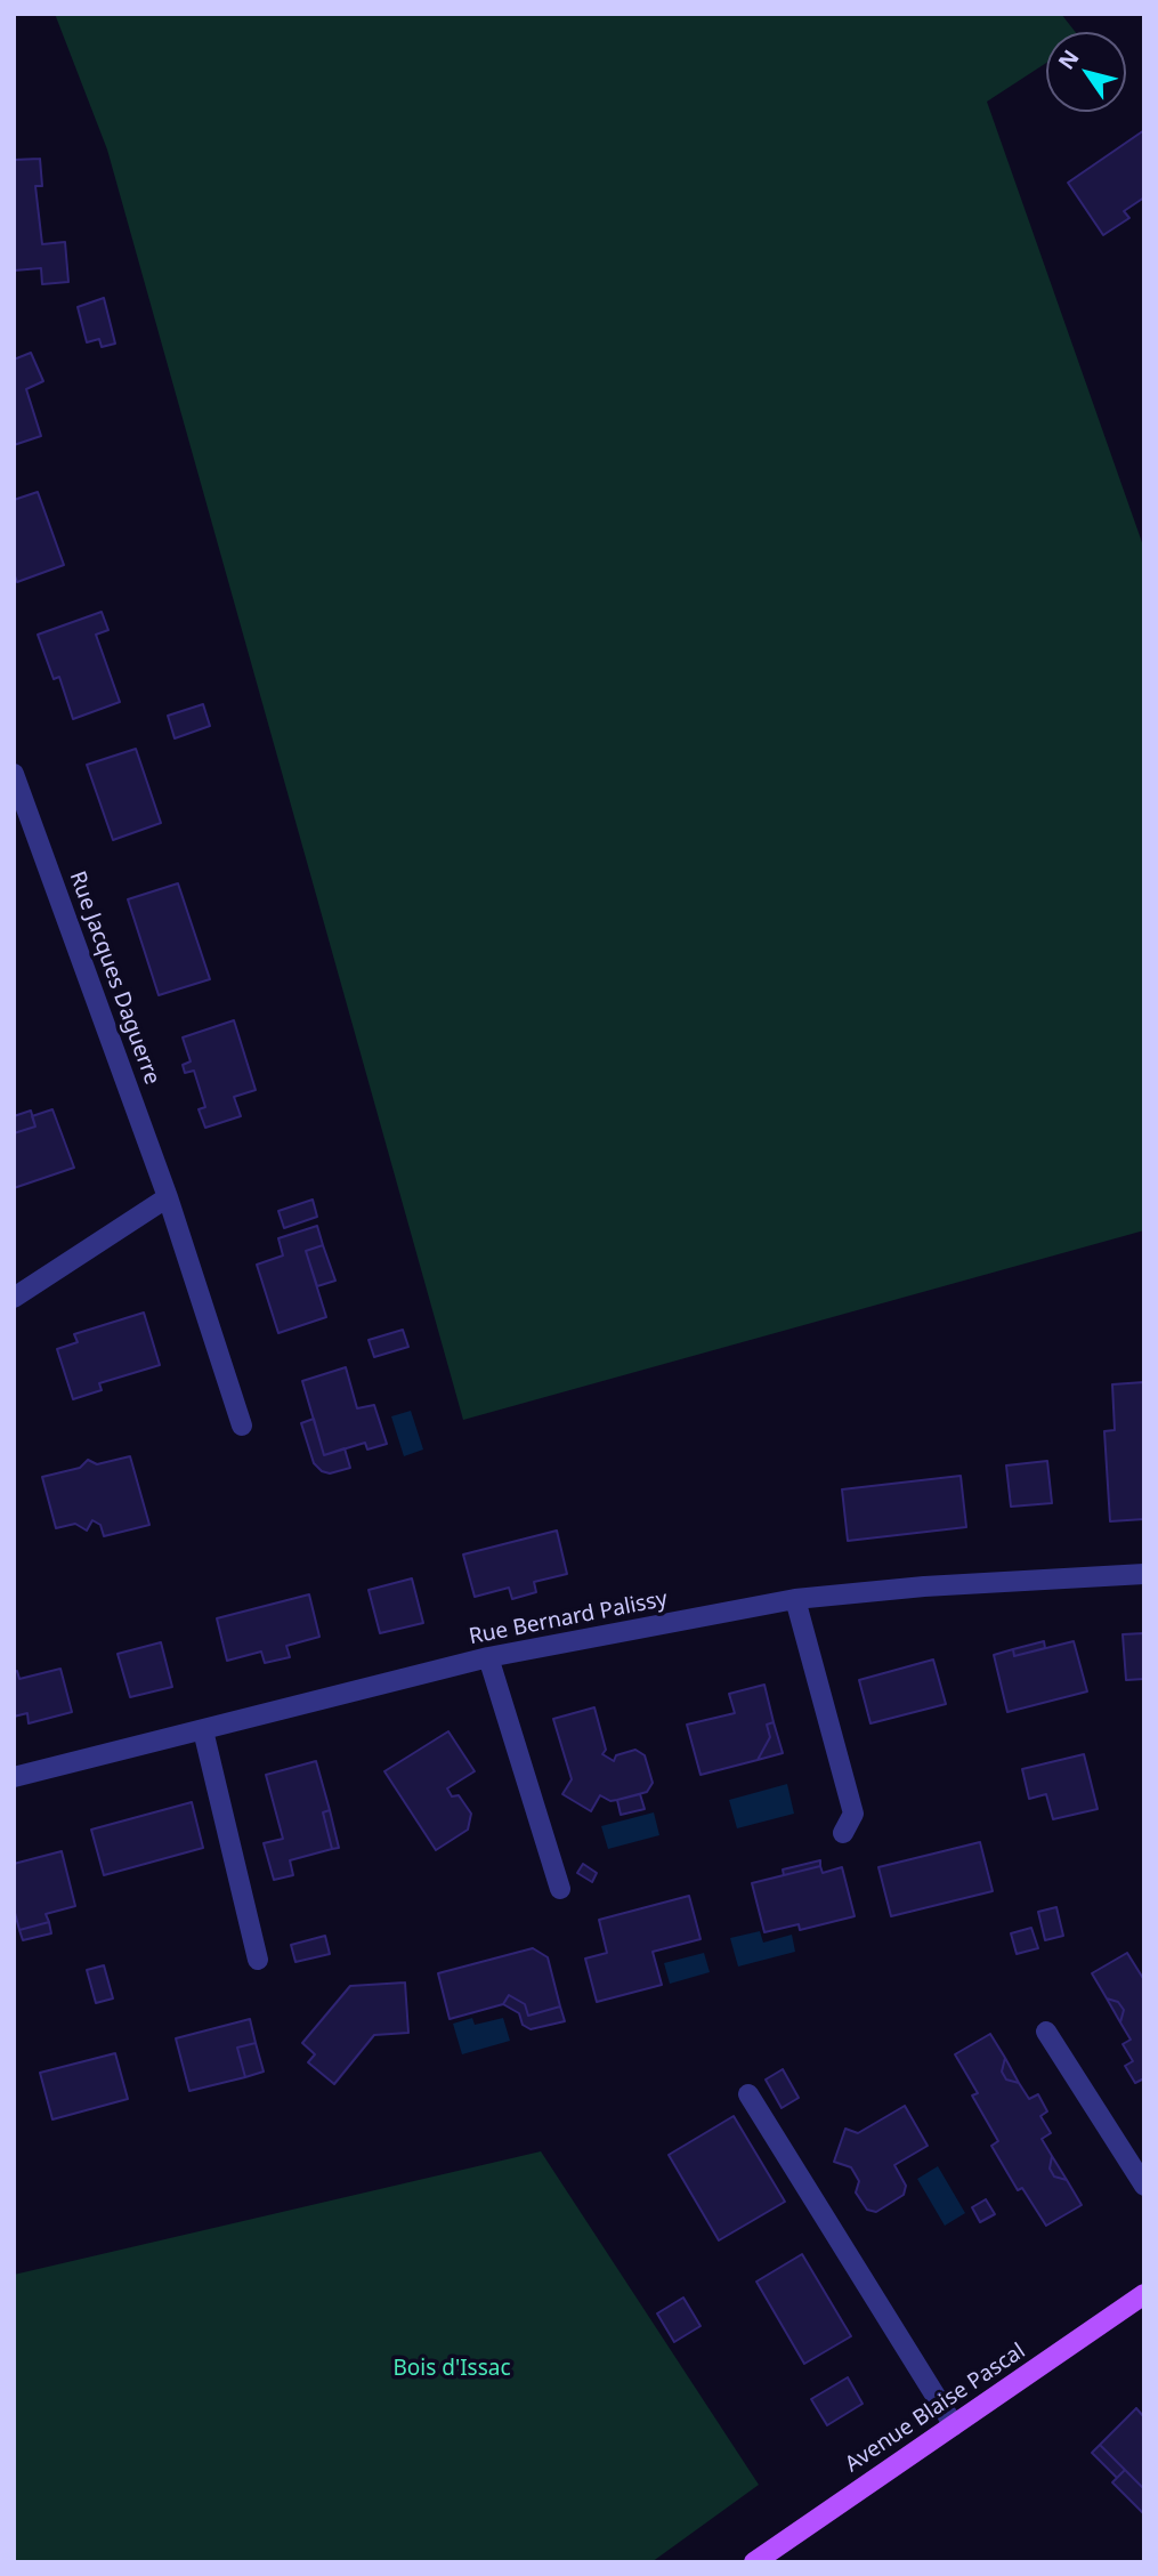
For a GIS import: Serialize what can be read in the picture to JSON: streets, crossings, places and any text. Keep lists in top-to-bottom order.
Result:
{
  "streets": {
    "main road": ["Avenue Blaise Pascal"],
    "street": ["Rue Jacques Daguerre", "Rue Bernard Palissy"]
  },
  "parks": ["Bois d'Issac"],
  "north": "top left"
}
